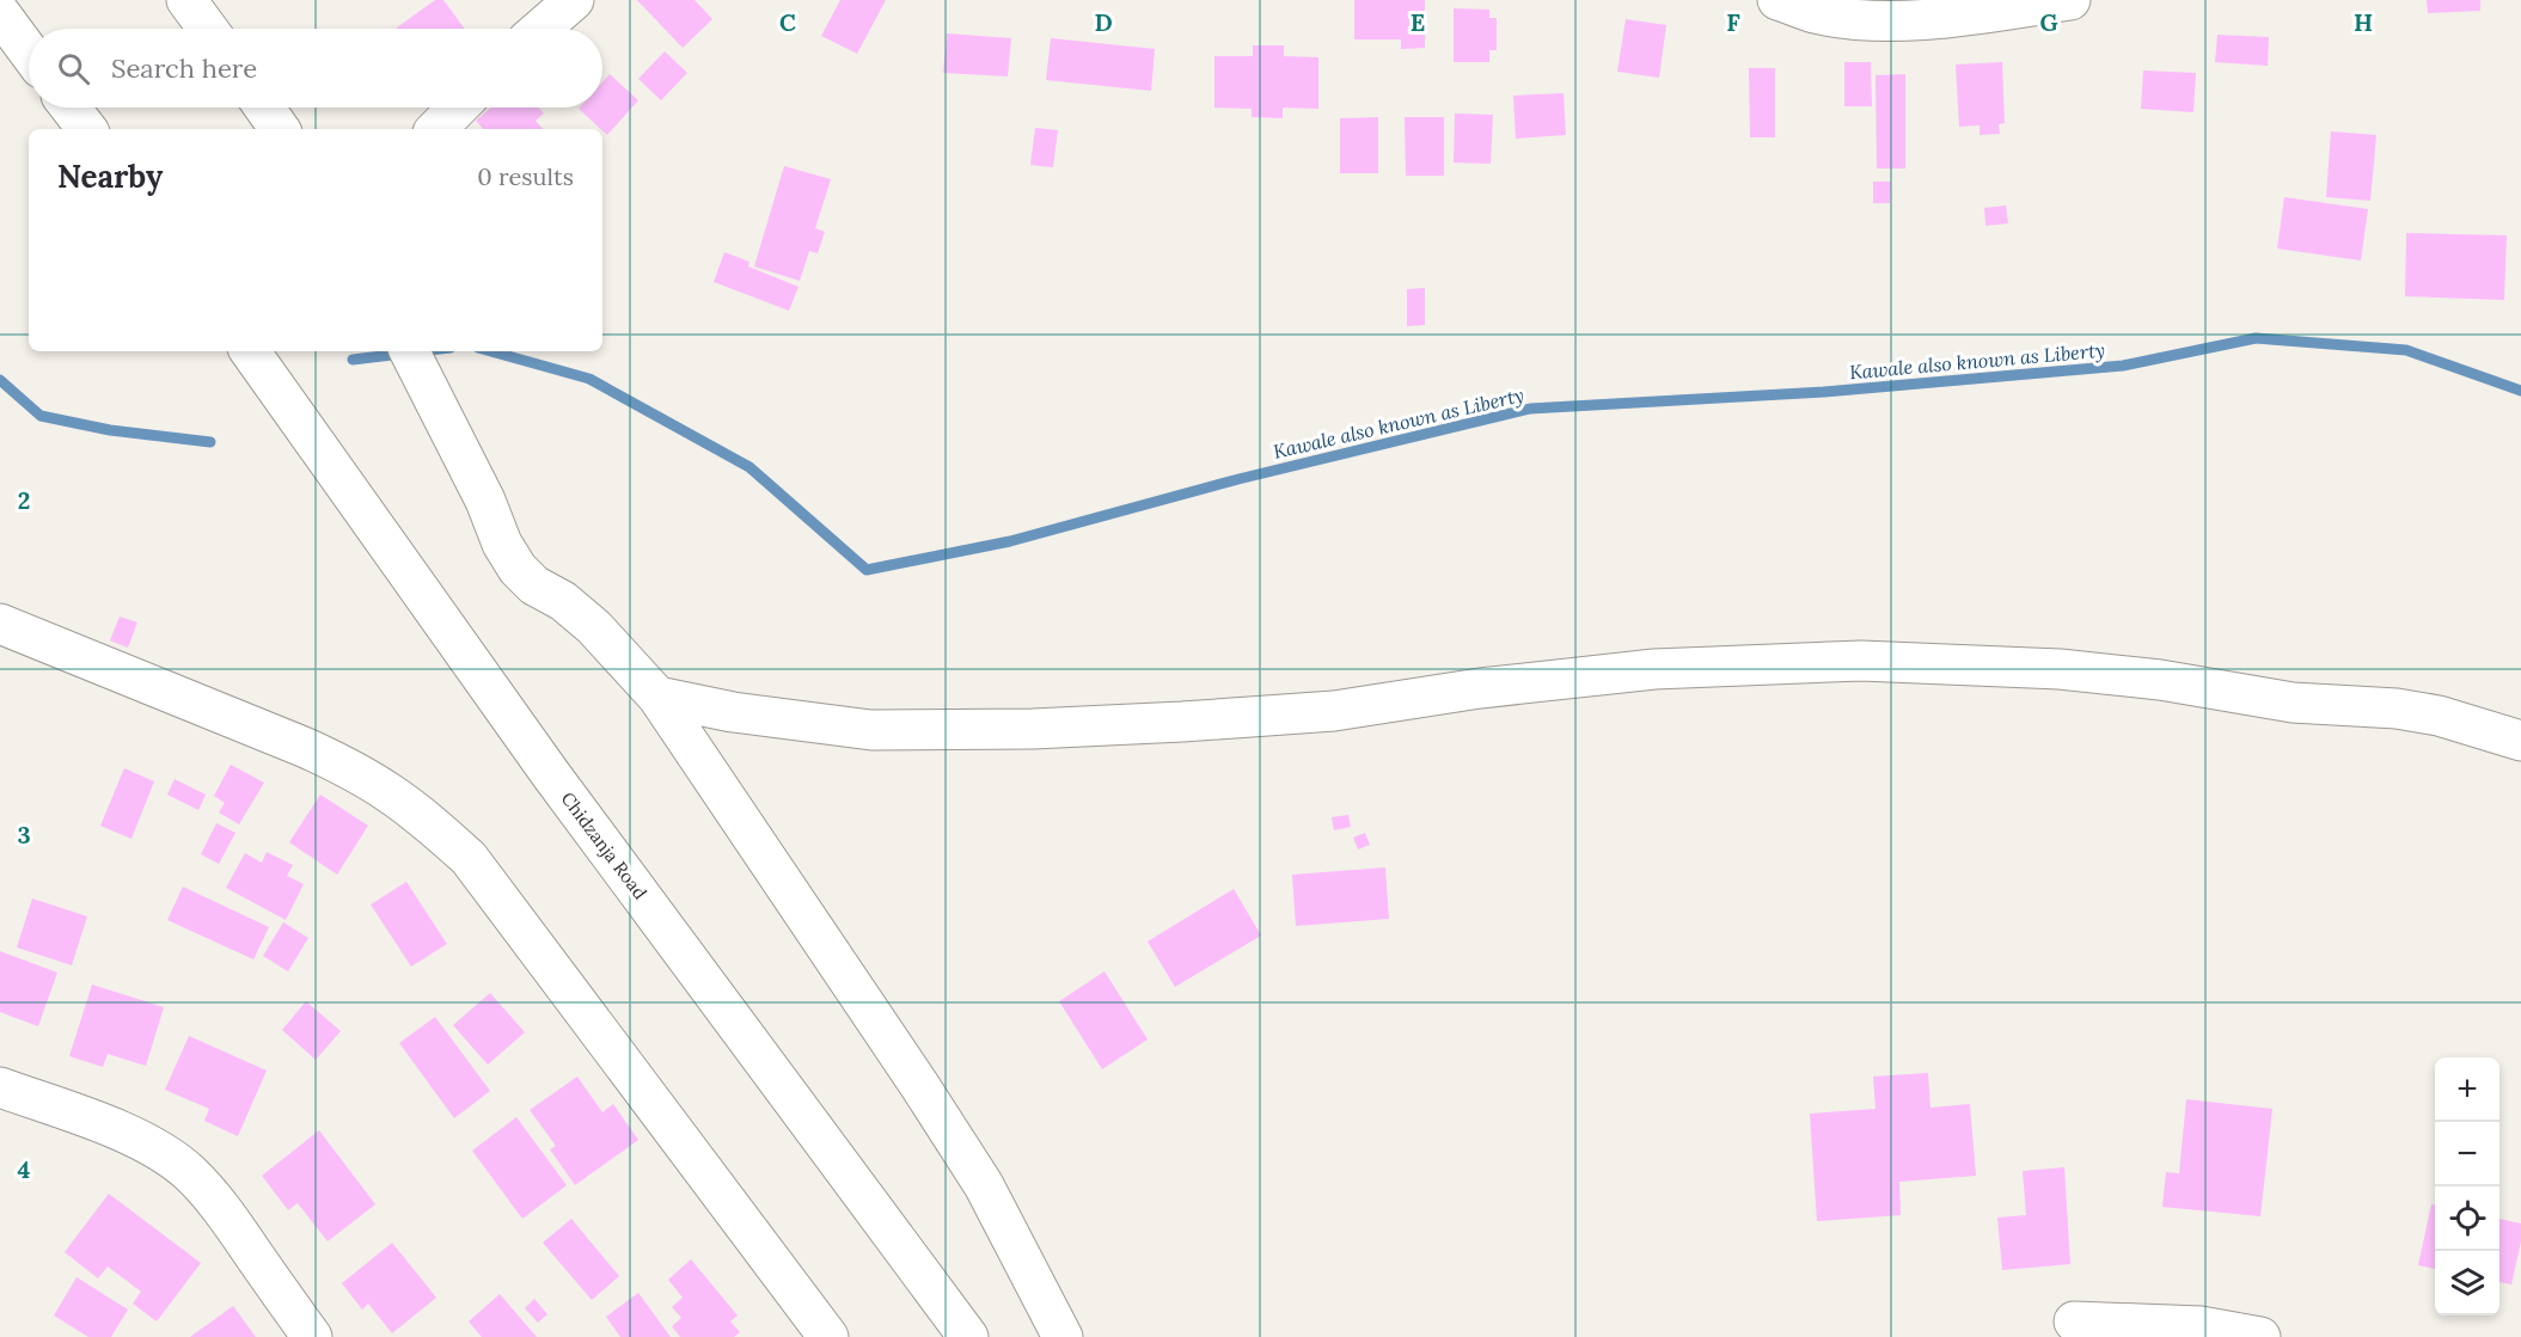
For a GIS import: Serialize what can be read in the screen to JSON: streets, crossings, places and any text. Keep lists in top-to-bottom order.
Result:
{
  "streets": {
    "street": ["Chidzanja Road"]
  },
  "water": ["Kawale also known as Liberty"],
  "page": {
    "search": "Search here",
    "heading": ["Nearby", "0 results"],
    "map_buttons": ["+", "−"]
  },
  "grid": {
    "columns": [
      "C",
      "D",
      "E",
      "F",
      "G",
      "H"
    ],
    "rows": ["2", "3", "4"]
  }
}
